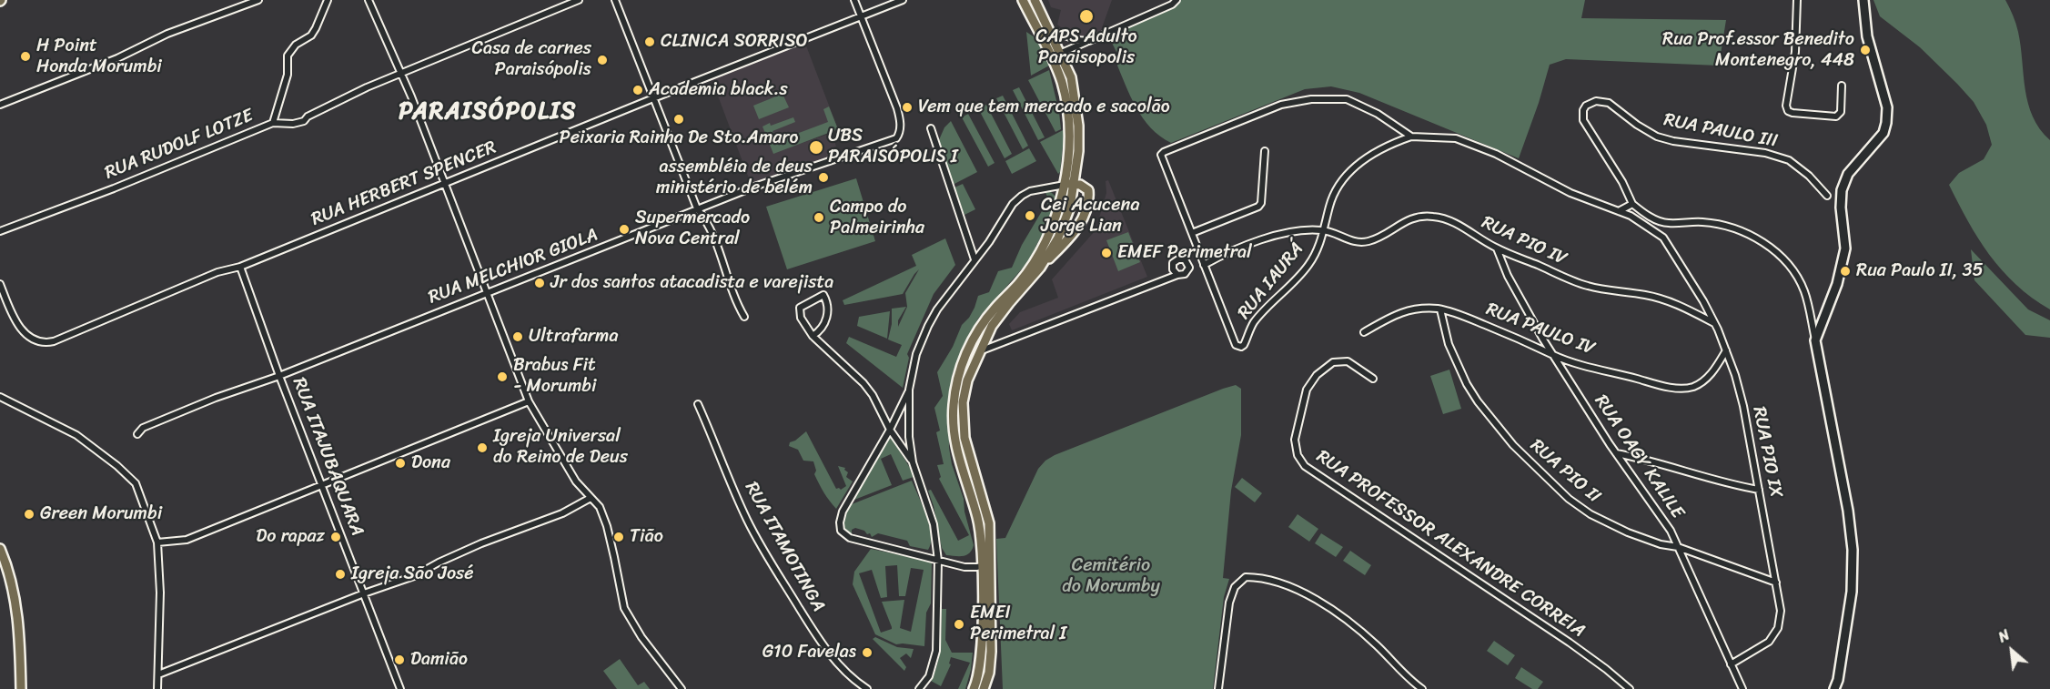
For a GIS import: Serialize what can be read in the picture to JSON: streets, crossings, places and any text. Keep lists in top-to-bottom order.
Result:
{
  "streets": {
    "street": [
      "RUA PAULO III",
      "RUA RUDOLF LOTZE",
      "RUA HERBERT SPENCER",
      "RUA PIO IV",
      "RUA MELCHIOR GIOLA",
      "RUA IAURÁ",
      "RUA PAULO IV",
      "RUA PIO IX",
      "RUA ITAJUBAQUARA",
      "RUA OAGY KALILE",
      "RUA PIO II",
      "RUA PROFESSOR ALEXANDRE CORREIA",
      "RUA ITAMOTINGA"
    ]
  },
  "crossings": [
    ["RUA HERBERT SPENCER", "RUA MELCHIOR GIOLA"],
    ["RUA HERBERT SPENCER", "RUA ITAJUBAQUARA"],
    ["RUA PIO IV", "RUA IAURÁ"],
    ["RUA PIO IV", "RUA PIO IX"],
    ["RUA PIO IV", "RUA OAGY KALILE"],
    ["RUA MELCHIOR GIOLA", "RUA ITAJUBAQUARA"],
    ["RUA IAURÁ", "RUA PIO IX"],
    ["RUA PAULO IV", "RUA PIO IX"],
    ["RUA PAULO IV", "RUA OAGY KALILE"],
    ["RUA PAULO IV", "RUA PIO II"],
    ["RUA PIO IX", "RUA OAGY KALILE"],
    ["RUA PIO IX", "RUA PIO II"],
    ["RUA OAGY KALILE", "RUA PIO II"]
  ],
  "districts": ["PARAISÓPOLIS"],
  "parks": ["Cemitério do Morumby"],
  "places": [
    "CAPS Adulto Paraisopolis",
    "CLINICA SORRISO",
    "Rua Prof.essor Benedito Montenegro, 448",
    "H Point Honda Morumbi",
    "Casa de carnes Paraisópolis",
    "Academia black.s",
    "Vem que tem mercado e sacolão",
    "Peixaria Rainha De Sto.Amaro",
    "UBS PARAISÓPOLIS I",
    "assembléia de deus ministério de belém",
    "Cei Acucena Jorge Lian",
    "Campo do Palmeirinha",
    "Supermercado Nova Central",
    "EMEF Perimetral",
    "Rua Paulo II, 35",
    "Jr dos santos atacadista e varejista",
    "Ultrafarma",
    "Brabus Fit - Morumbi",
    "Igreja Universal do Reino de Deus",
    "Dona",
    "Green Morumbi",
    "Do rapaz",
    "Tião",
    "Igreja São José",
    "EMEI Perimetral I",
    "G10 Favelas",
    "Damião"
  ],
  "north": "top left"
}
